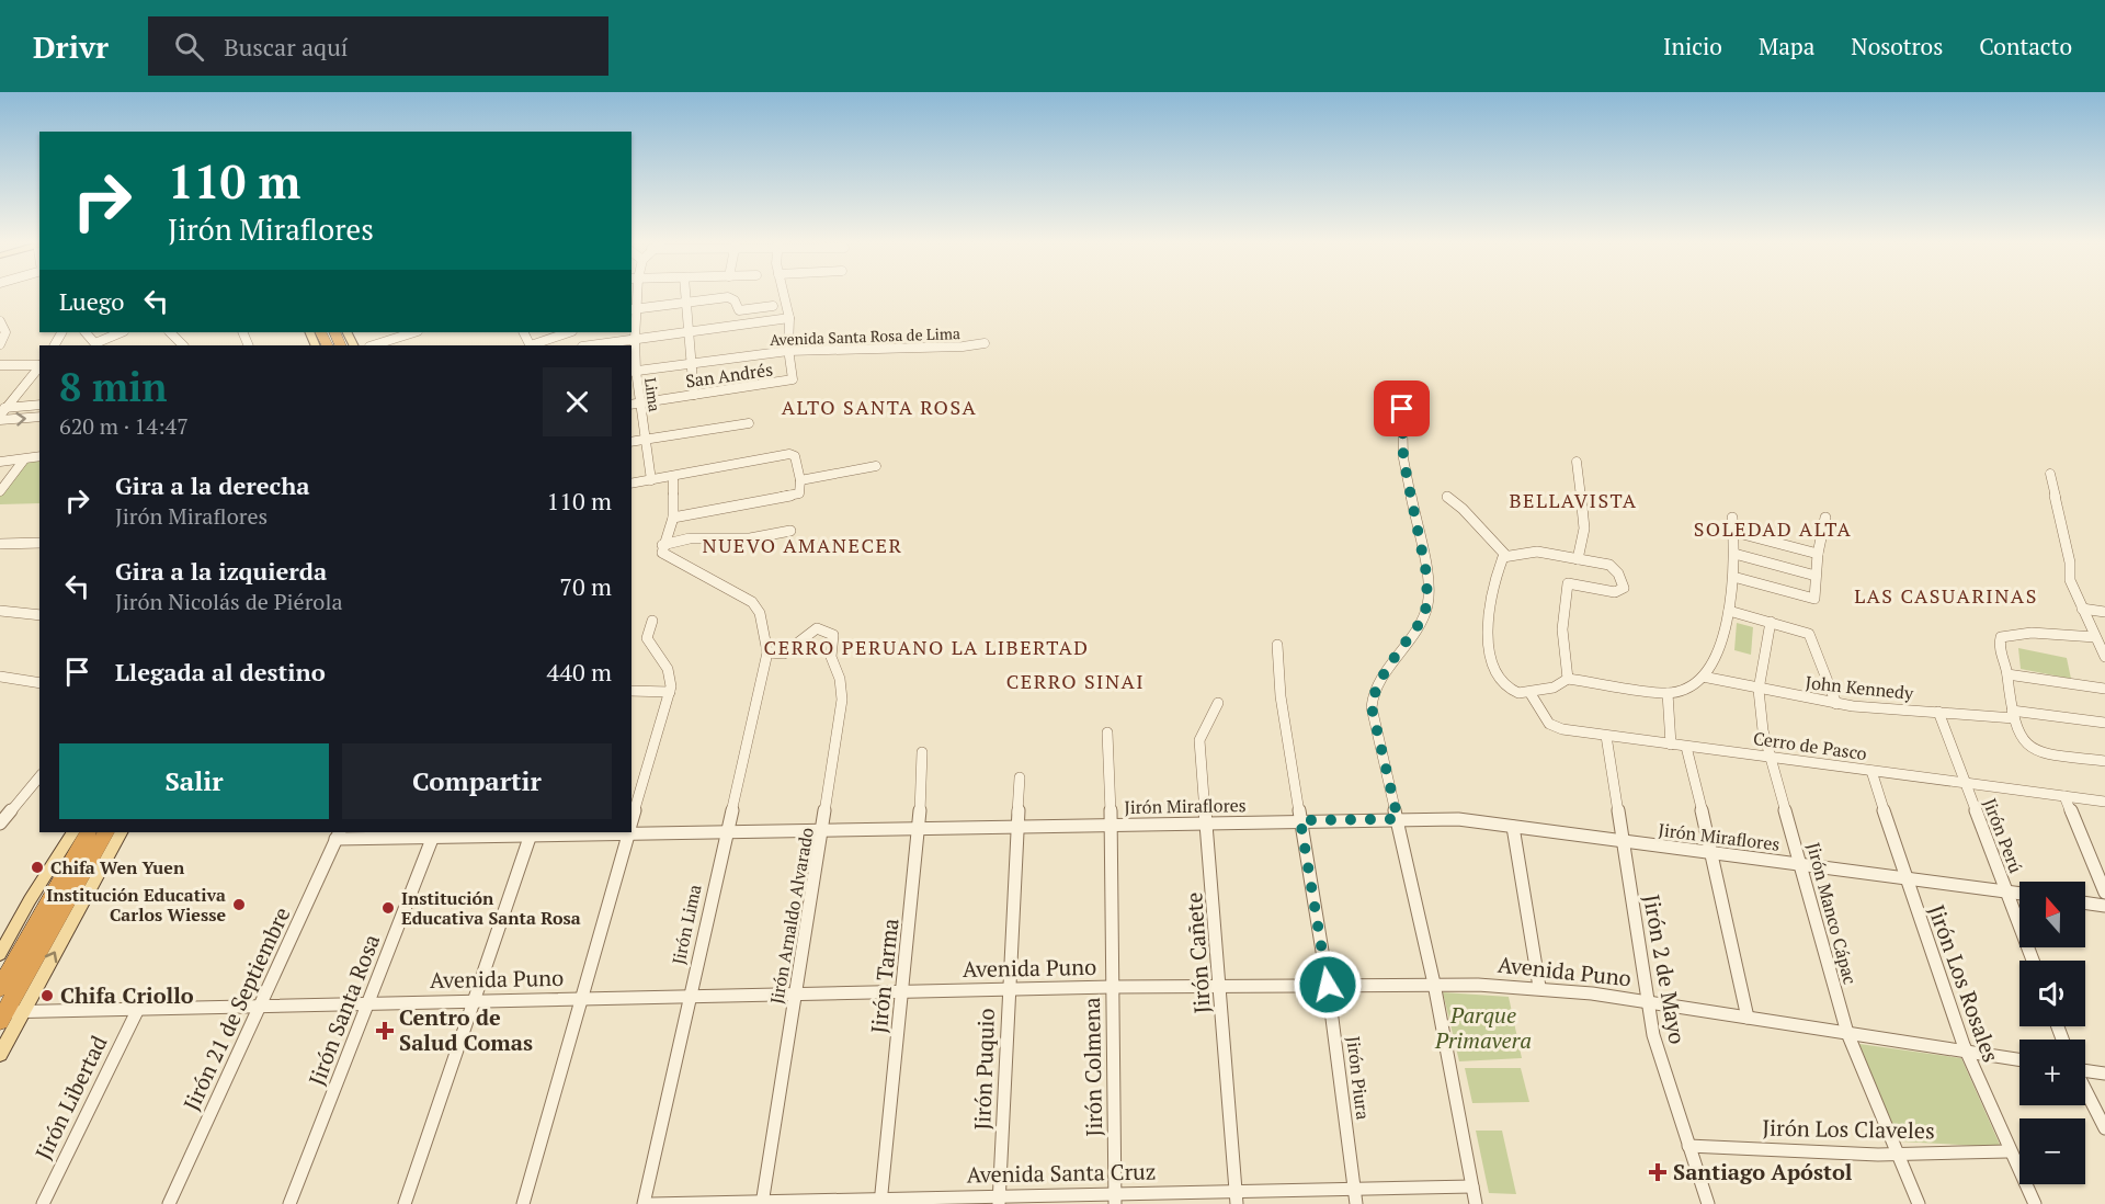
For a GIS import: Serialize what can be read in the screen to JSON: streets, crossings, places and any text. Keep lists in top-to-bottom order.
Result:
{
  "streets": {
    "street": [
      "Avenida Santa Rosa de Lima",
      "San Andrés",
      "Lima",
      "John Kennedy",
      "Cerro de Pasco",
      "Jirón Miraflores",
      "Jirón Perú",
      "Jirón Manco Cápac",
      "Jirón Arnaldo Alvarado",
      "Jirón Lima",
      "Jirón Cañete",
      "Avenida Puno",
      "Jirón 2 de Mayo",
      "Jirón Tarma",
      "Jirón Los Rosales",
      "Jirón 21 de Septiembre",
      "Jirón Santa Rosa",
      "Jirón Colmena",
      "Jirón Puquio",
      "Jirón Piura",
      "Jirón Libertad",
      "Jirón Los Claveles",
      "Avenida Santa Cruz"
    ]
  },
  "crossings": [
    ["Avenida Santa Rosa de Lima", "San Andrés"],
    ["Avenida Santa Rosa de Lima", "Lima"],
    ["San Andrés", "Lima"],
    ["John Kennedy", "Jirón Perú"],
    ["John Kennedy", "Jirón Manco Cápac"],
    ["Cerro de Pasco", "Jirón Perú"],
    ["Cerro de Pasco", "Jirón Manco Cápac"],
    ["Cerro de Pasco", "Jirón 2 de Mayo"],
    ["Cerro de Pasco", "Jirón Los Rosales"],
    ["Jirón Miraflores", "Jirón Perú"],
    ["Jirón Miraflores", "Jirón Manco Cápac"],
    ["Jirón Miraflores", "Jirón Arnaldo Alvarado"],
    ["Jirón Miraflores", "Jirón Lima"],
    ["Jirón Miraflores", "Jirón Cañete"],
    ["Jirón Miraflores", "Jirón 2 de Mayo"],
    ["Jirón Miraflores", "Jirón Tarma"],
    ["Jirón Miraflores", "Jirón Los Rosales"],
    ["Jirón Miraflores", "Jirón 21 de Septiembre"],
    ["Jirón Miraflores", "Jirón Santa Rosa"],
    ["Jirón Miraflores", "Jirón Colmena"],
    ["Jirón Miraflores", "Jirón Puquio"],
    ["Jirón Miraflores", "Jirón Piura"],
    ["Jirón Manco Cápac", "Avenida Puno"],
    ["Jirón Manco Cápac", "Jirón Los Claveles"],
    ["Jirón Arnaldo Alvarado", "Jirón Lima"],
    ["Jirón Arnaldo Alvarado", "Avenida Puno"],
    ["Jirón Arnaldo Alvarado", "Avenida Santa Cruz"],
    ["Jirón Lima", "Avenida Puno"],
    ["Jirón Cañete", "Avenida Puno"],
    ["Jirón Cañete", "Avenida Santa Cruz"],
    ["Avenida Puno", "Jirón 2 de Mayo"],
    ["Avenida Puno", "Jirón Tarma"],
    ["Avenida Puno", "Jirón Los Rosales"],
    ["Avenida Puno", "Jirón 21 de Septiembre"],
    ["Avenida Puno", "Jirón Santa Rosa"],
    ["Avenida Puno", "Jirón Colmena"],
    ["Avenida Puno", "Jirón Puquio"],
    ["Avenida Puno", "Jirón Piura"],
    ["Avenida Puno", "Jirón Libertad"],
    ["Jirón 2 de Mayo", "Jirón Los Claveles"],
    ["Jirón Tarma", "Avenida Santa Cruz"],
    ["Jirón Los Rosales", "Jirón Los Claveles"],
    ["Jirón Colmena", "Avenida Santa Cruz"],
    ["Jirón Puquio", "Avenida Santa Cruz"],
    ["Jirón Piura", "Avenida Santa Cruz"]
  ],
  "districts": [
    "ALTO SANTA ROSA",
    "BELLAVISTA",
    "SOLEDAD ALTA",
    "NUEVO AMANECER",
    "LAS CASUARINAS",
    "CERRO PERUANO LA LIBERTAD",
    "CERRO SINAI"
  ],
  "parks": ["Parque Primavera"],
  "places": {
    "other": [
      "Chifa Wen Yuen",
      "Institución Educativa Carlos Wiesse",
      "Institución Educativa Santa Rosa",
      "Chifa Criollo"
    ],
    "health": ["Centro de Salud Comas", "Santiago Apóstol"]
  },
  "north": "top",
  "page": {
    "header": "Drivr",
    "search": "Buscar aquí",
    "nav": [
      "Inicio",
      "Mapa",
      "Nosotros",
      "Contacto"
    ],
    "turn": ["110 m", "Jirón Miraflores"],
    "then": "Luego",
    "heading": ["8 min", "620 m · 14:47"],
    "list": [
      {
        "name": "Gira a la derecha",
        "note": "Jirón Miraflores",
        "value": "110 m"
      },
      {
        "name": "Gira a la izquierda",
        "note": "Jirón Nicolás de Piérola",
        "value": "70 m"
      },
      {
        "name": "Llegada al destino",
        "value": "440 m"
      }
    ],
    "buttons": ["Salir", "Compartir"],
    "map_buttons": ["+", "−"]
  }
}
